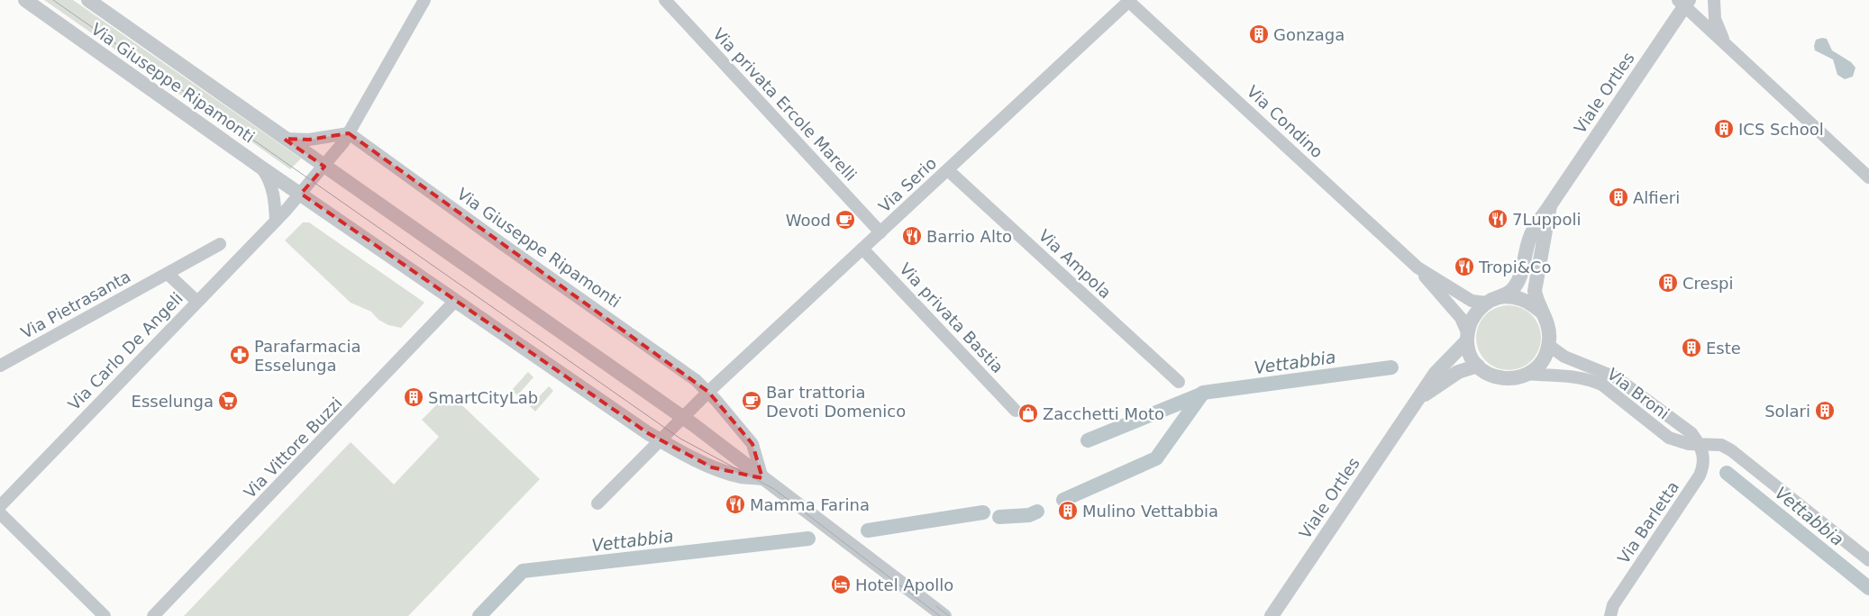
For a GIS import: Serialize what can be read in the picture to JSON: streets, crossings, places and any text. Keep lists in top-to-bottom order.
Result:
{
  "streets": {
    "street": [
      "Via Giuseppe Ripamonti",
      "Viale Ortles",
      "Via privata Ercole Marelli",
      "Via Condino",
      "Via Serio",
      "Via Ampola",
      "Via Pietrasanta",
      "Via privata Bastia",
      "Via Carlo De Angeli",
      "Via Broni",
      "Via Vittore Buzzi",
      "Via Barletta"
    ]
  },
  "crossings": [
    ["Via Giuseppe Ripamonti", "Via Serio"],
    ["Via Giuseppe Ripamonti", "Via Carlo De Angeli"],
    ["Via Giuseppe Ripamonti", "Via Vittore Buzzi"],
    ["Viale Ortles", "Via Condino"],
    ["Viale Ortles", "Via Broni"],
    ["Via privata Ercole Marelli", "Via Serio"],
    ["Via Condino", "Via Serio"],
    ["Via Condino", "Via Broni"],
    ["Via Serio", "Via Ampola"],
    ["Via Serio", "Via privata Bastia"],
    ["Via Broni", "Via Barletta"]
  ],
  "water": ["Vettabbia"],
  "places": {
    "building": [
      "Gonzaga",
      "ICS School",
      "Alfieri",
      "Crespi",
      "Este",
      "SmartCityLab",
      "Solari",
      "Mulino Vettabbia"
    ],
    "restaurant": [
      "7Luppoli",
      "Barrio Alto",
      "Tropi&Co",
      "Mamma Farina"
    ],
    "cafe": ["Wood", "Bar trattoria Devoti Domenico"],
    "pharmacy": ["Parafarmacia Esselunga"],
    "supermarket": ["Esselunga"],
    "shop": ["Zacchetti Moto"],
    "hotel": ["Hotel Apollo"]
  }
}
